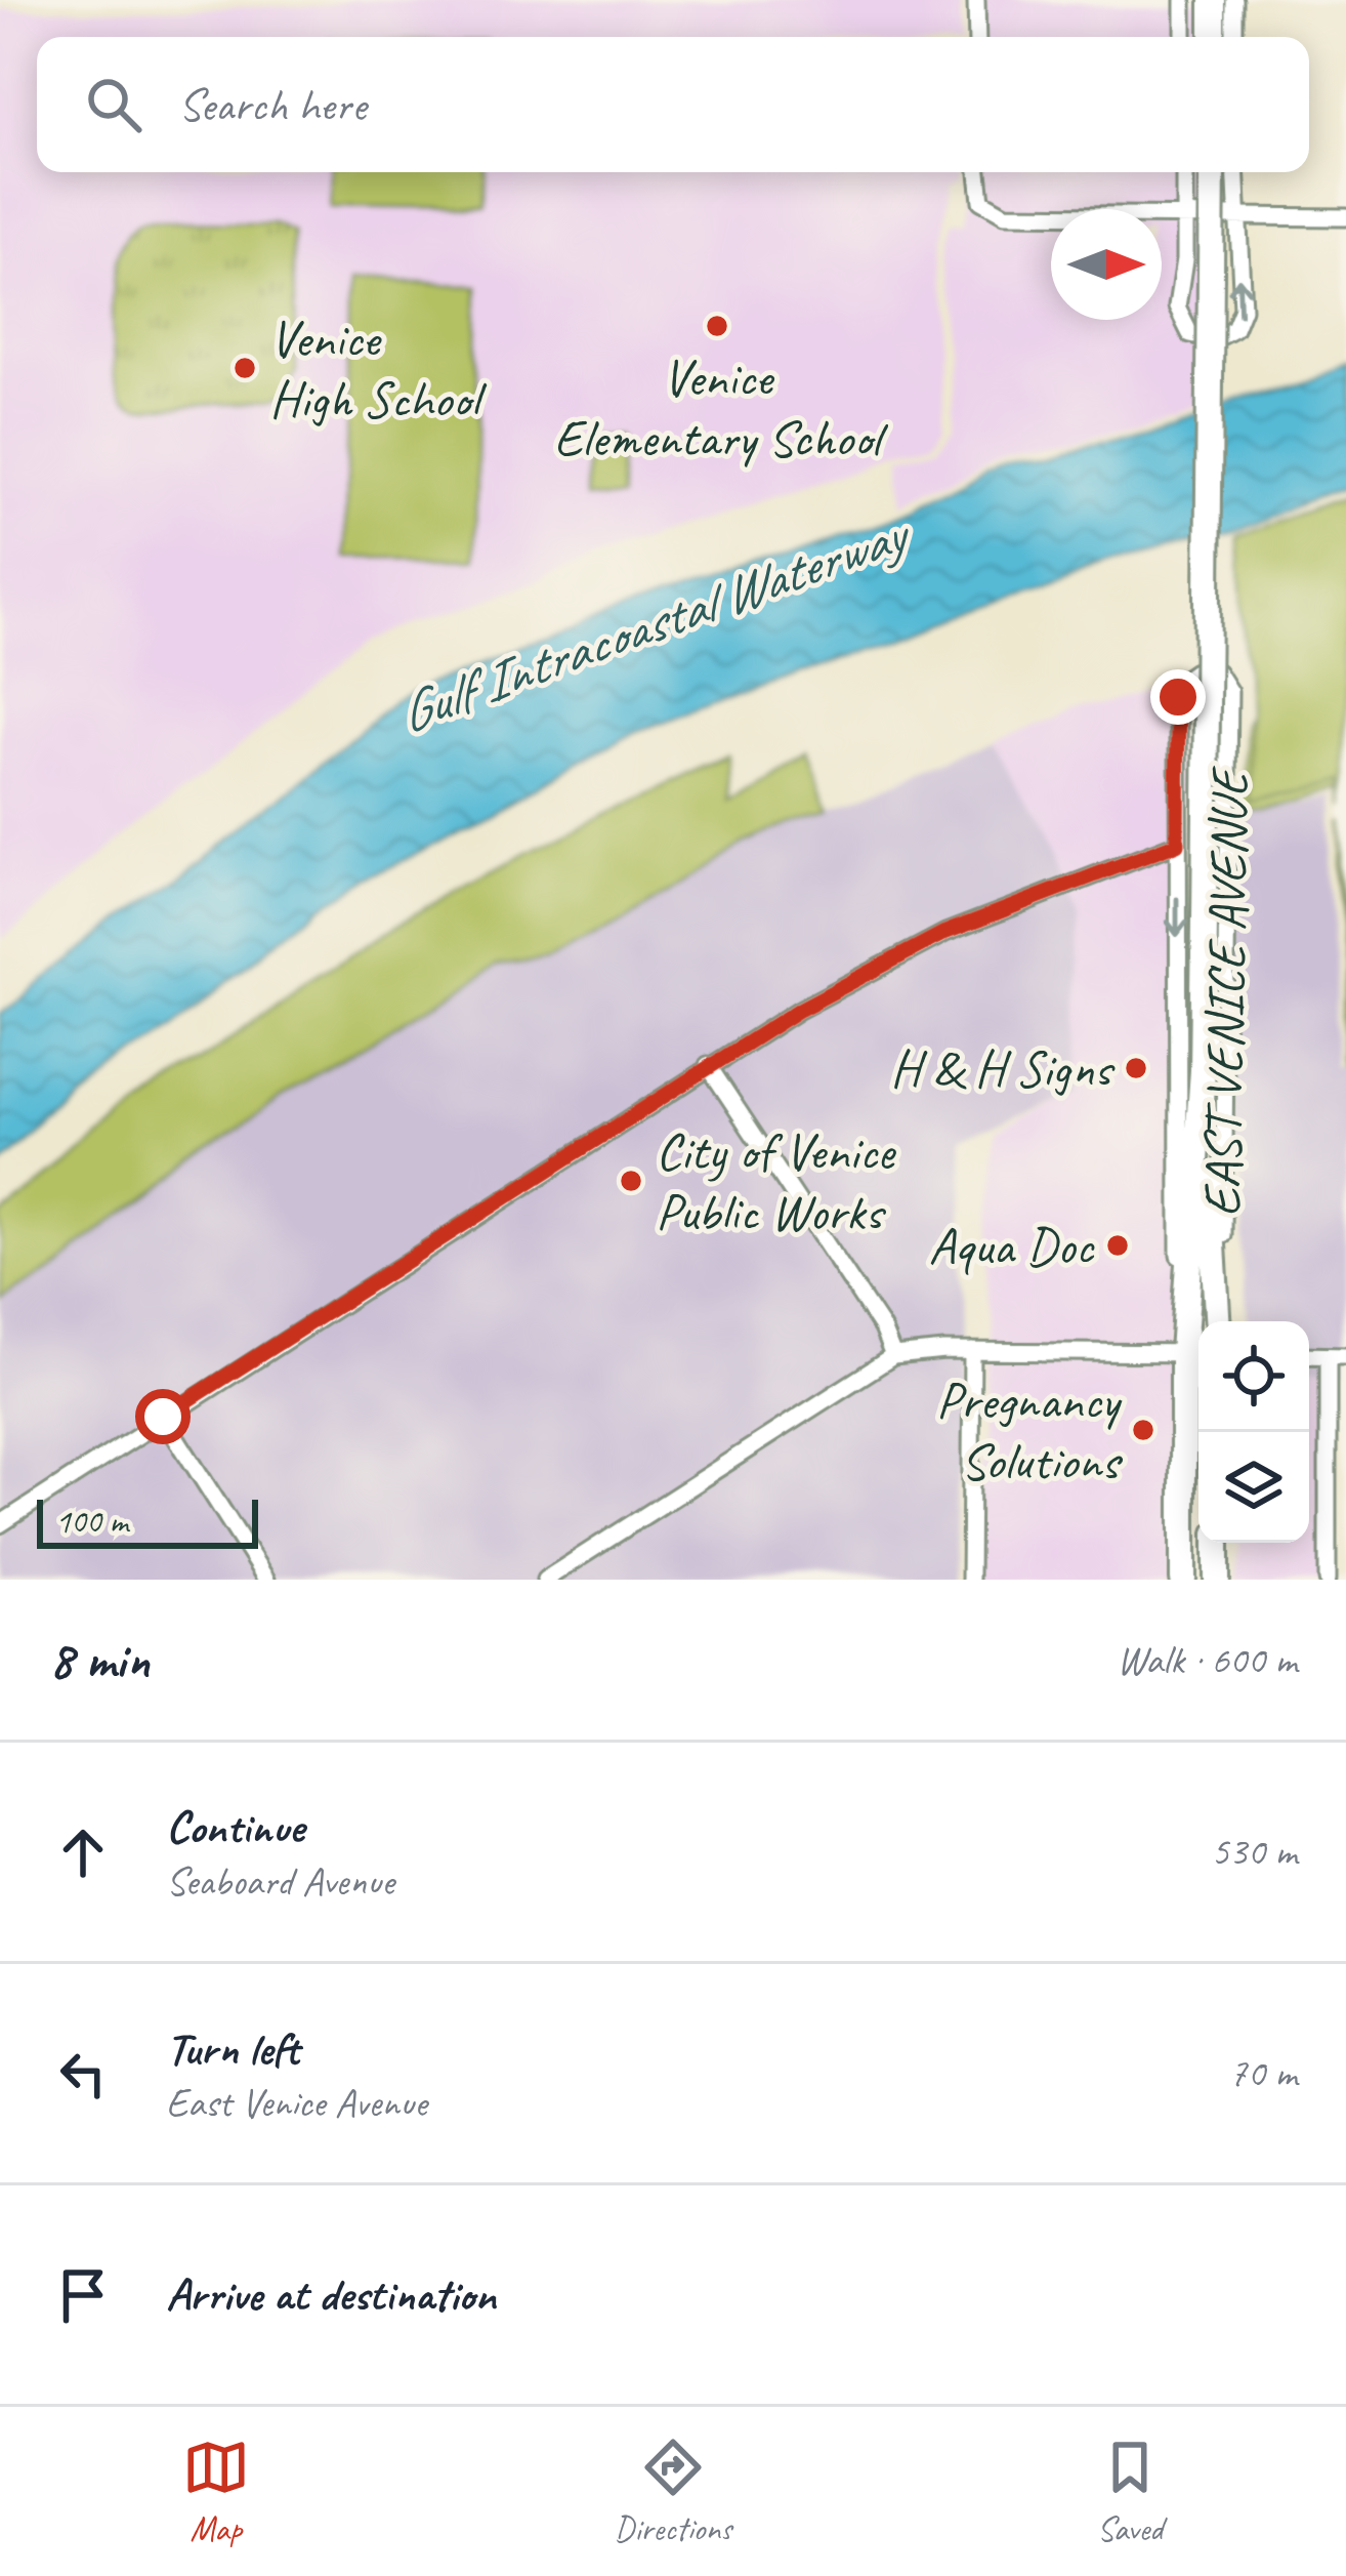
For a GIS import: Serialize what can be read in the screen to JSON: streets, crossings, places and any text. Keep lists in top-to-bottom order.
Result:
{
  "streets": {
    "main road": ["EAST VENICE AVENUE"]
  },
  "water": ["Gulf Intracoastal Waterway"],
  "places": [
    "Venice Elementary School",
    "Venice High School",
    "H & H Signs",
    "City of Venice Public Works",
    "Aqua Doc",
    "Pregnancy Solutions"
  ],
  "scale_bar": "100 m",
  "north": "right",
  "page": {
    "search": "Search here",
    "scale": "100 m",
    "heading": ["8 min", "Walk · 600 m"],
    "list": [
      ["Continue", "Seaboard Avenue", "530 m"],
      ["Turn left", "East Venice Avenue", "70 m"],
      "Arrive at destination"
    ],
    "nav": ["Map", "Directions", "Saved"]
  }
}
